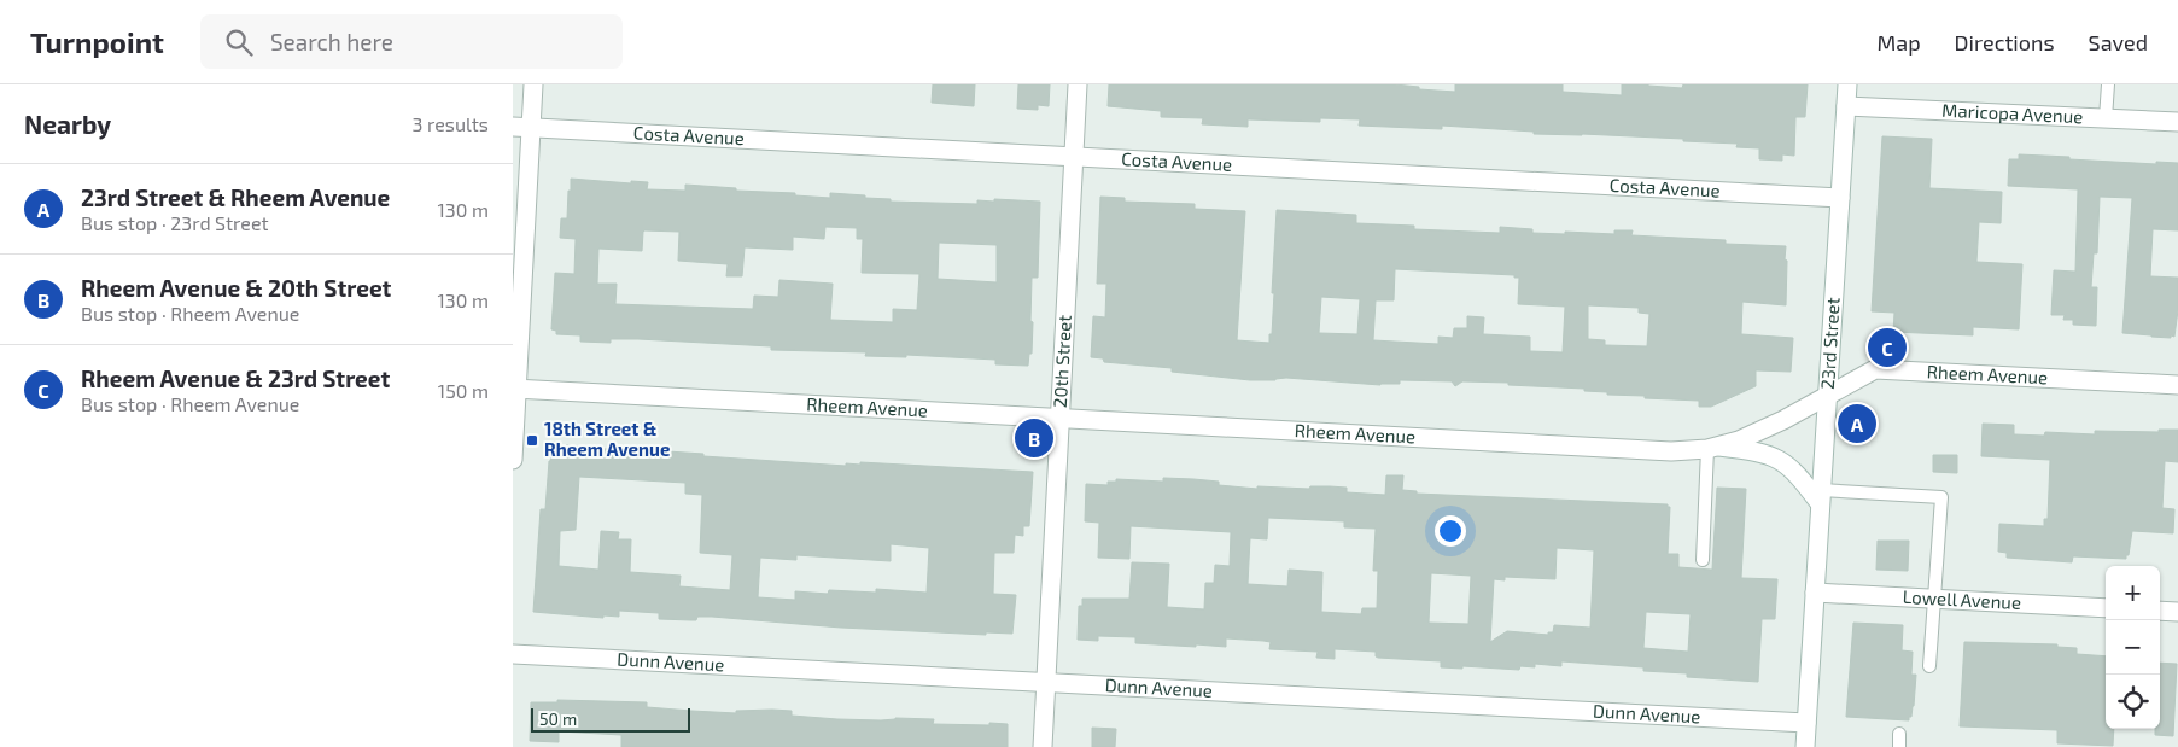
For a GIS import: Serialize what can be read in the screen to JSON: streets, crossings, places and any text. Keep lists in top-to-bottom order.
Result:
{
  "streets": {
    "street": [
      "Maricopa Avenue",
      "Costa Avenue",
      "23rd Street",
      "20th Street",
      "Rheem Avenue",
      "Lowell Avenue",
      "Dunn Avenue"
    ]
  },
  "crossings": [
    ["Maricopa Avenue", "23rd Street"],
    ["Costa Avenue", "23rd Street"],
    ["Costa Avenue", "20th Street"],
    ["23rd Street", "Rheem Avenue"],
    ["23rd Street", "Lowell Avenue"],
    ["23rd Street", "Dunn Avenue"],
    ["20th Street", "Rheem Avenue"],
    ["20th Street", "Dunn Avenue"]
  ],
  "places": {
    "transit": ["18th Street & Rheem Avenue"]
  },
  "scale_bar": "50 m",
  "page": {
    "header": "Turnpoint",
    "search": "Search here",
    "nav": ["Map", "Directions", "Saved"],
    "heading": ["Nearby", "3 results"],
    "list": [
      {
        "mark": "A",
        "name": "23rd Street & Rheem Avenue",
        "note": "Bus stop · 23rd Street",
        "value": "130 m"
      },
      {
        "mark": "B",
        "name": "Rheem Avenue & 20th Street",
        "note": "Bus stop · Rheem Avenue",
        "value": "130 m"
      },
      {
        "mark": "C",
        "name": "Rheem Avenue & 23rd Street",
        "note": "Bus stop · Rheem Avenue",
        "value": "150 m"
      }
    ],
    "pins": ["C", "A", "B"],
    "map_buttons": ["+", "−"],
    "scale": "50 m"
  }
}
